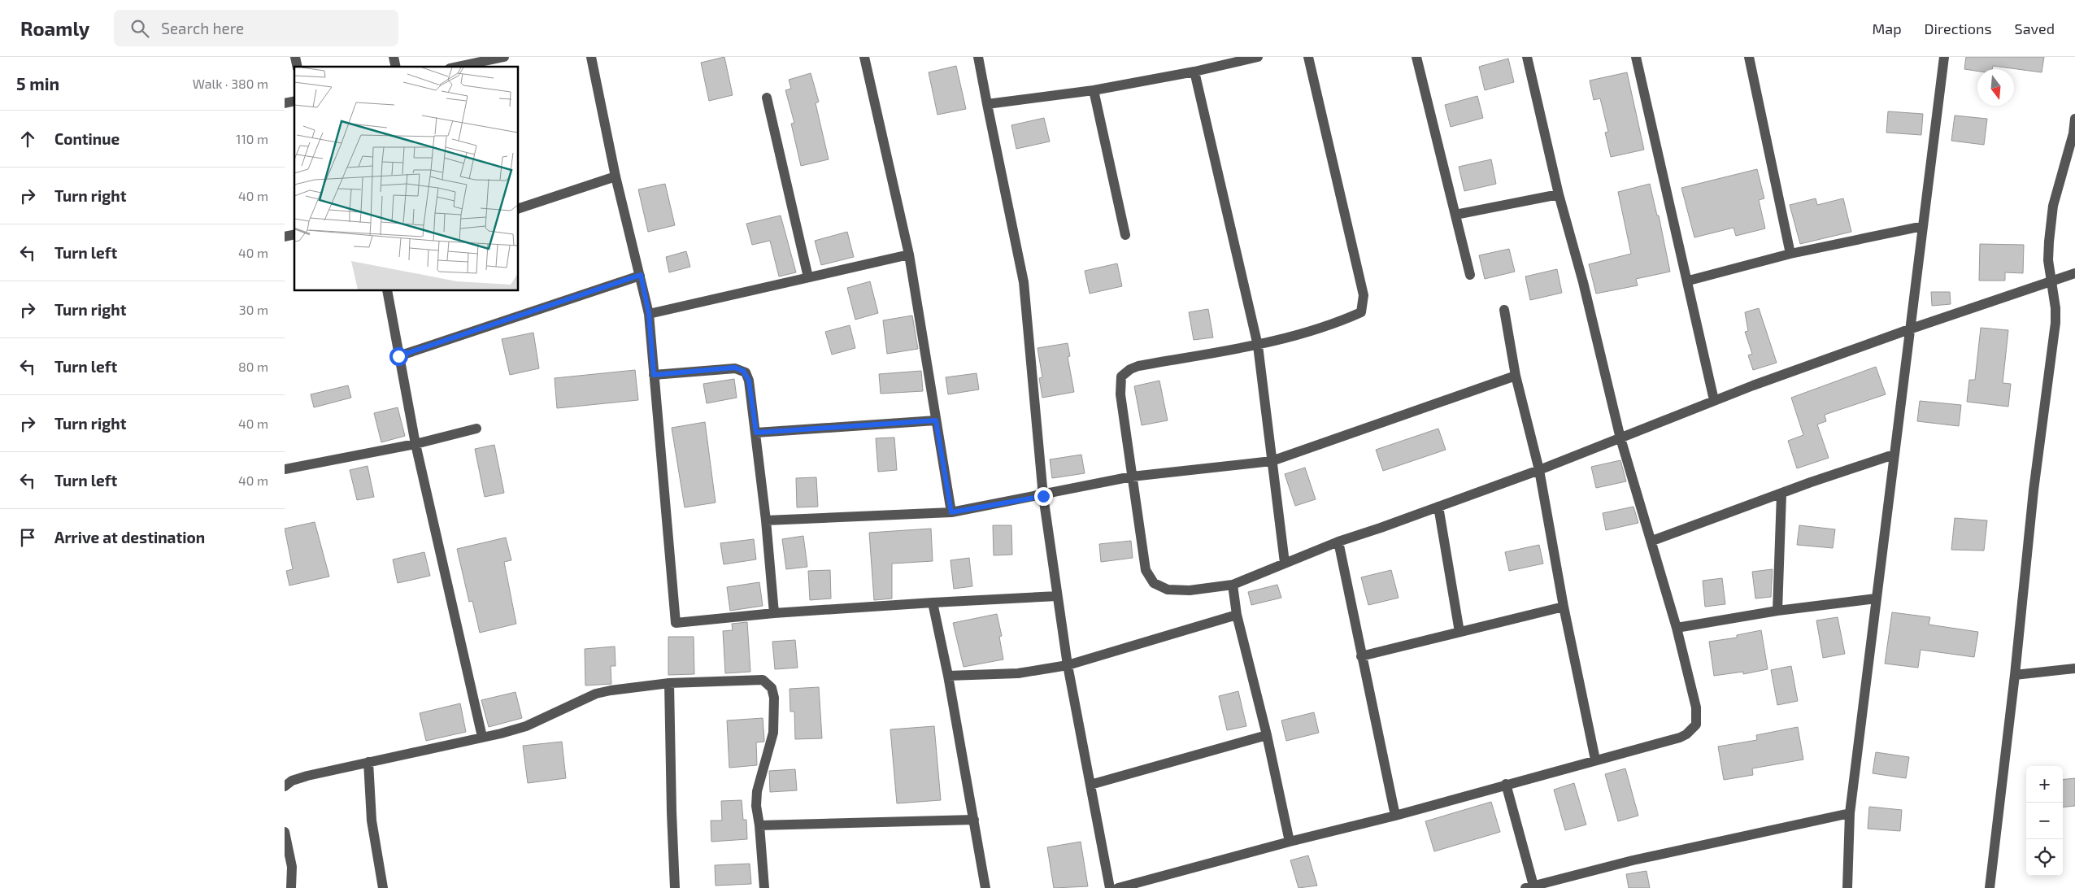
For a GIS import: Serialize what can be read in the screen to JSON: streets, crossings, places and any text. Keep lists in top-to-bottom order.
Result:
{
  "north": "bottom",
  "page": {
    "header": "Roamly",
    "search": "Search here",
    "nav": ["Map", "Directions", "Saved"],
    "heading": ["5 min", "Walk · 380 m"],
    "list": [
      ["Continue", "110 m"],
      ["Turn right", "40 m"],
      ["Turn left", "40 m"],
      ["Turn right", "30 m"],
      ["Turn left", "80 m"],
      ["Turn right", "40 m"],
      ["Turn left", "40 m"],
      "Arrive at destination"
    ],
    "map_buttons": ["+", "−"]
  }
}
